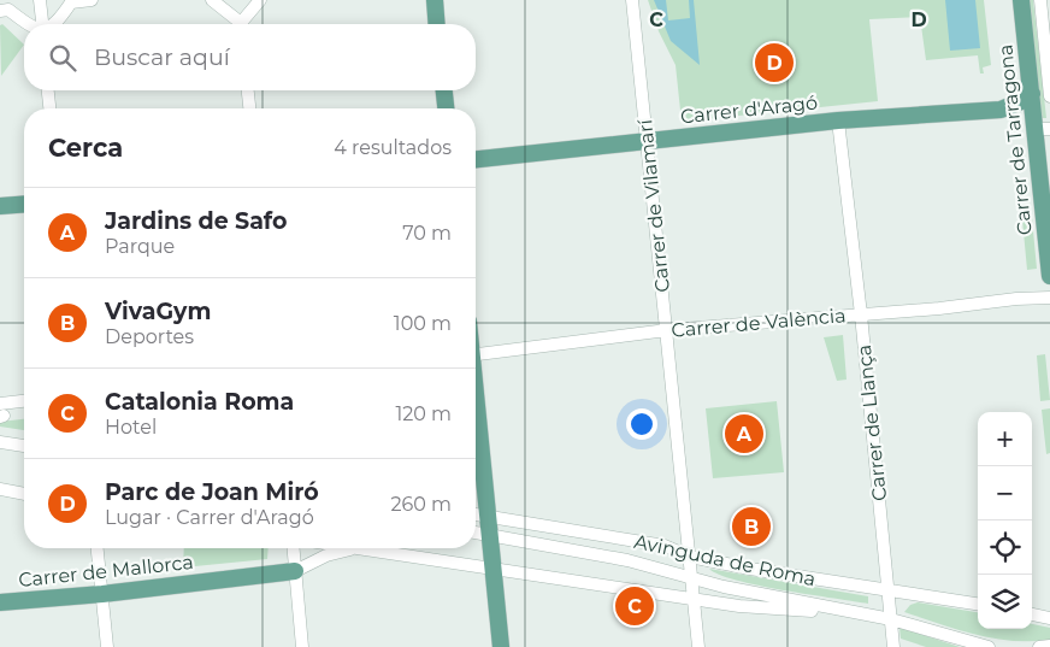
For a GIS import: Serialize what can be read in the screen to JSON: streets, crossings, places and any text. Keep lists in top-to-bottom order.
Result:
{
  "streets": {
    "main road": ["Carrer d'Aragó", "Carrer de Tarragona", "Carrer de Mallorca"],
    "street": [
      "Carrer de Vilamarí",
      "Carrer de València",
      "Carrer de Llança",
      "Avinguda de Roma"
    ]
  },
  "crossings": [
    ["Carrer d'Aragó", "Carrer de Tarragona"],
    ["Carrer d'Aragó", "Carrer de Vilamarí"],
    ["Carrer d'Aragó", "Carrer de Llança"],
    ["Carrer de Vilamarí", "Carrer de València"],
    ["Carrer de Vilamarí", "Avinguda de Roma"],
    ["Carrer de València", "Carrer de Llança"],
    ["Carrer de Llança", "Avinguda de Roma"],
    ["Avinguda de Roma", "Carrer de Mallorca"]
  ],
  "page": {
    "search": "Buscar aquí",
    "pins": [
      "D",
      "A",
      "B",
      "C"
    ],
    "heading": ["Cerca", "4 resultados"],
    "list": [
      {
        "mark": "A",
        "name": "Jardins de Safo",
        "note": "Parque",
        "value": "70 m"
      },
      {
        "mark": "B",
        "name": "VivaGym",
        "note": "Deportes",
        "value": "100 m"
      },
      {
        "mark": "C",
        "name": "Catalonia Roma",
        "note": "Hotel",
        "value": "120 m"
      },
      {
        "mark": "D",
        "name": "Parc de Joan Miró",
        "note": "Lugar · Carrer d'Aragó",
        "value": "260 m"
      }
    ],
    "map_buttons": ["+", "−"]
  },
  "grid": {
    "columns": ["C", "D"]
  }
}
